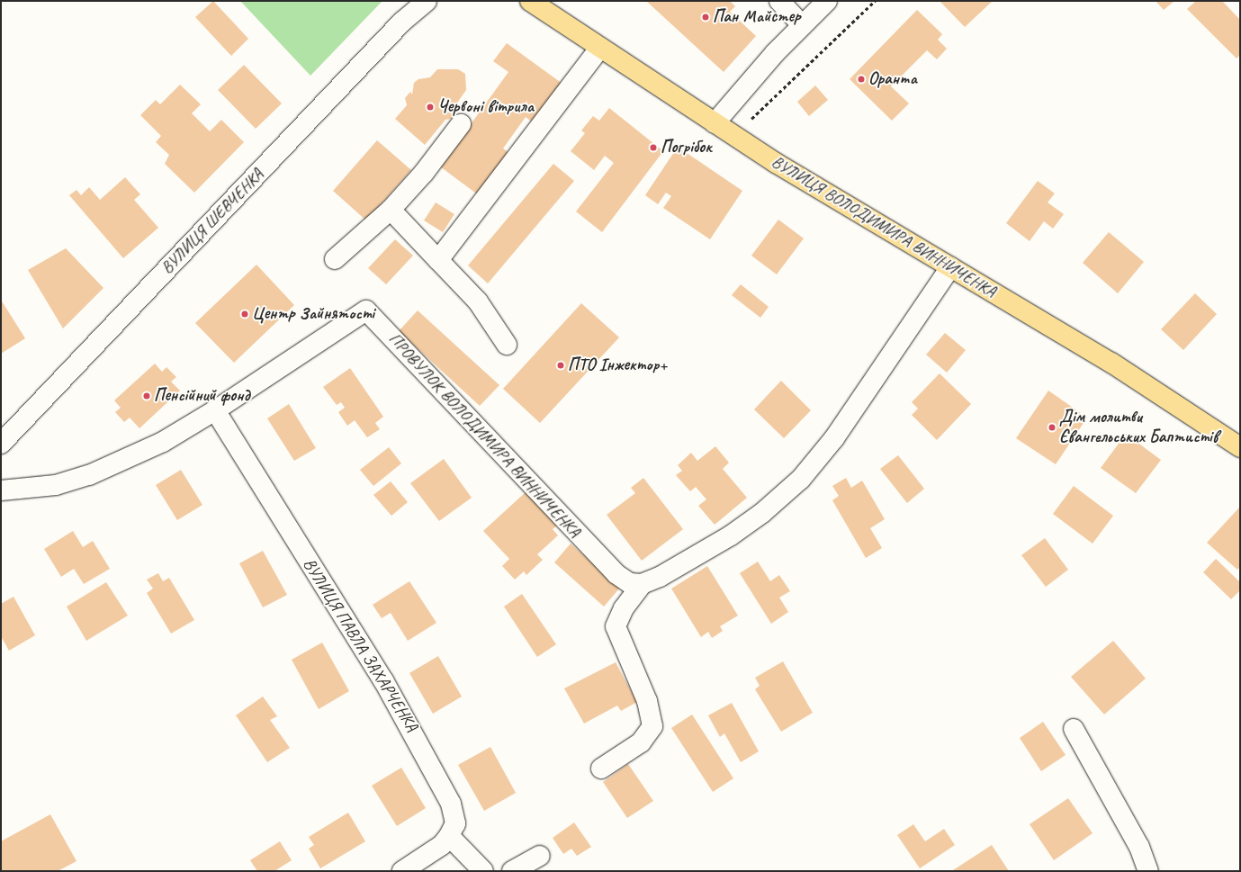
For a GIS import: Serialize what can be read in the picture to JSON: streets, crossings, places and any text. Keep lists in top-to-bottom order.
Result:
{
  "streets": {
    "main road": ["ВУЛИЦЯ ВОЛОДИМИРА ВИННИЧЕНКА"],
    "street": ["ВУЛИЦЯ ШЕВЧЕНКА", "ПРОВУЛОК ВОЛОДИМИРА ВИННИЧЕНКА", "ВУЛИЦЯ ПАВЛА ЗАХАРЧЕНКА"]
  },
  "crossings": [
    ["ПРОВУЛОК ВОЛОДИМИРА ВИННИЧЕНКА", "ВУЛИЦЯ ПАВЛА ЗАХАРЧЕНКА"]
  ],
  "places": [
    "Пан Майстер",
    "Оранта",
    "Червоні вітрила",
    "Погрібок",
    "Центр Зайнятості",
    "ПТО Інжектор+",
    "Пенсійний фонд",
    "Дім молитви Євангельських Баптистів"
  ]
}
